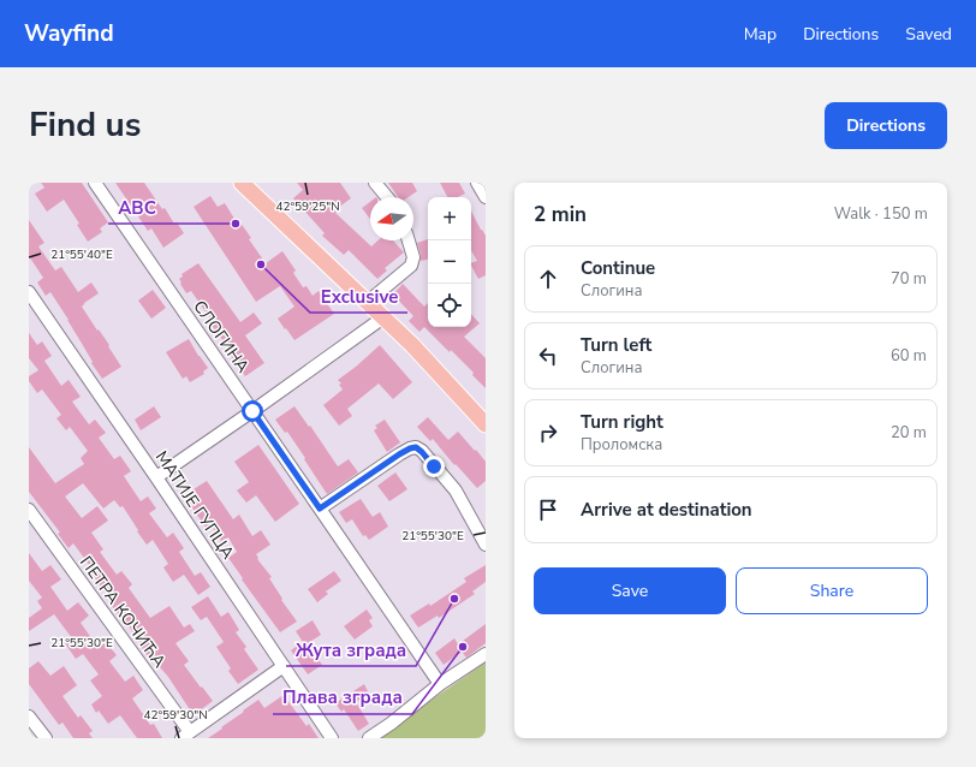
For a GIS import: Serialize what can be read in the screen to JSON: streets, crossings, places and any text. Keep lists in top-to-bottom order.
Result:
{
  "streets": {
    "street": ["СЛОГИНА", "МАТИЈЕ ГУПЦА", "ПЕТРА КОЧИЋА"]
  },
  "places": [
    "ABC",
    "Exclusive",
    "Жута зграда",
    "Плава зграда"
  ],
  "north": "left",
  "page": {
    "header": "Wayfind",
    "nav": ["Map", "Directions", "Saved"],
    "title": "Find us",
    "buttons": [
      "Directions",
      ["Save", "Share"]
    ],
    "heading": ["2 min", "Walk · 150 m"],
    "map_buttons": ["+", "−"],
    "list": [
      ["Continue", "Слогина", "70 m"],
      ["Turn left", "Слогина", "60 m"],
      ["Turn right", "Проломска", "20 m"],
      "Arrive at destination"
    ]
  },
  "coordinates": [
    "42°59'25\"N",
    "21°55'40\"E",
    "21°55'30\"E",
    "42°59'30\"N"
  ]
}
